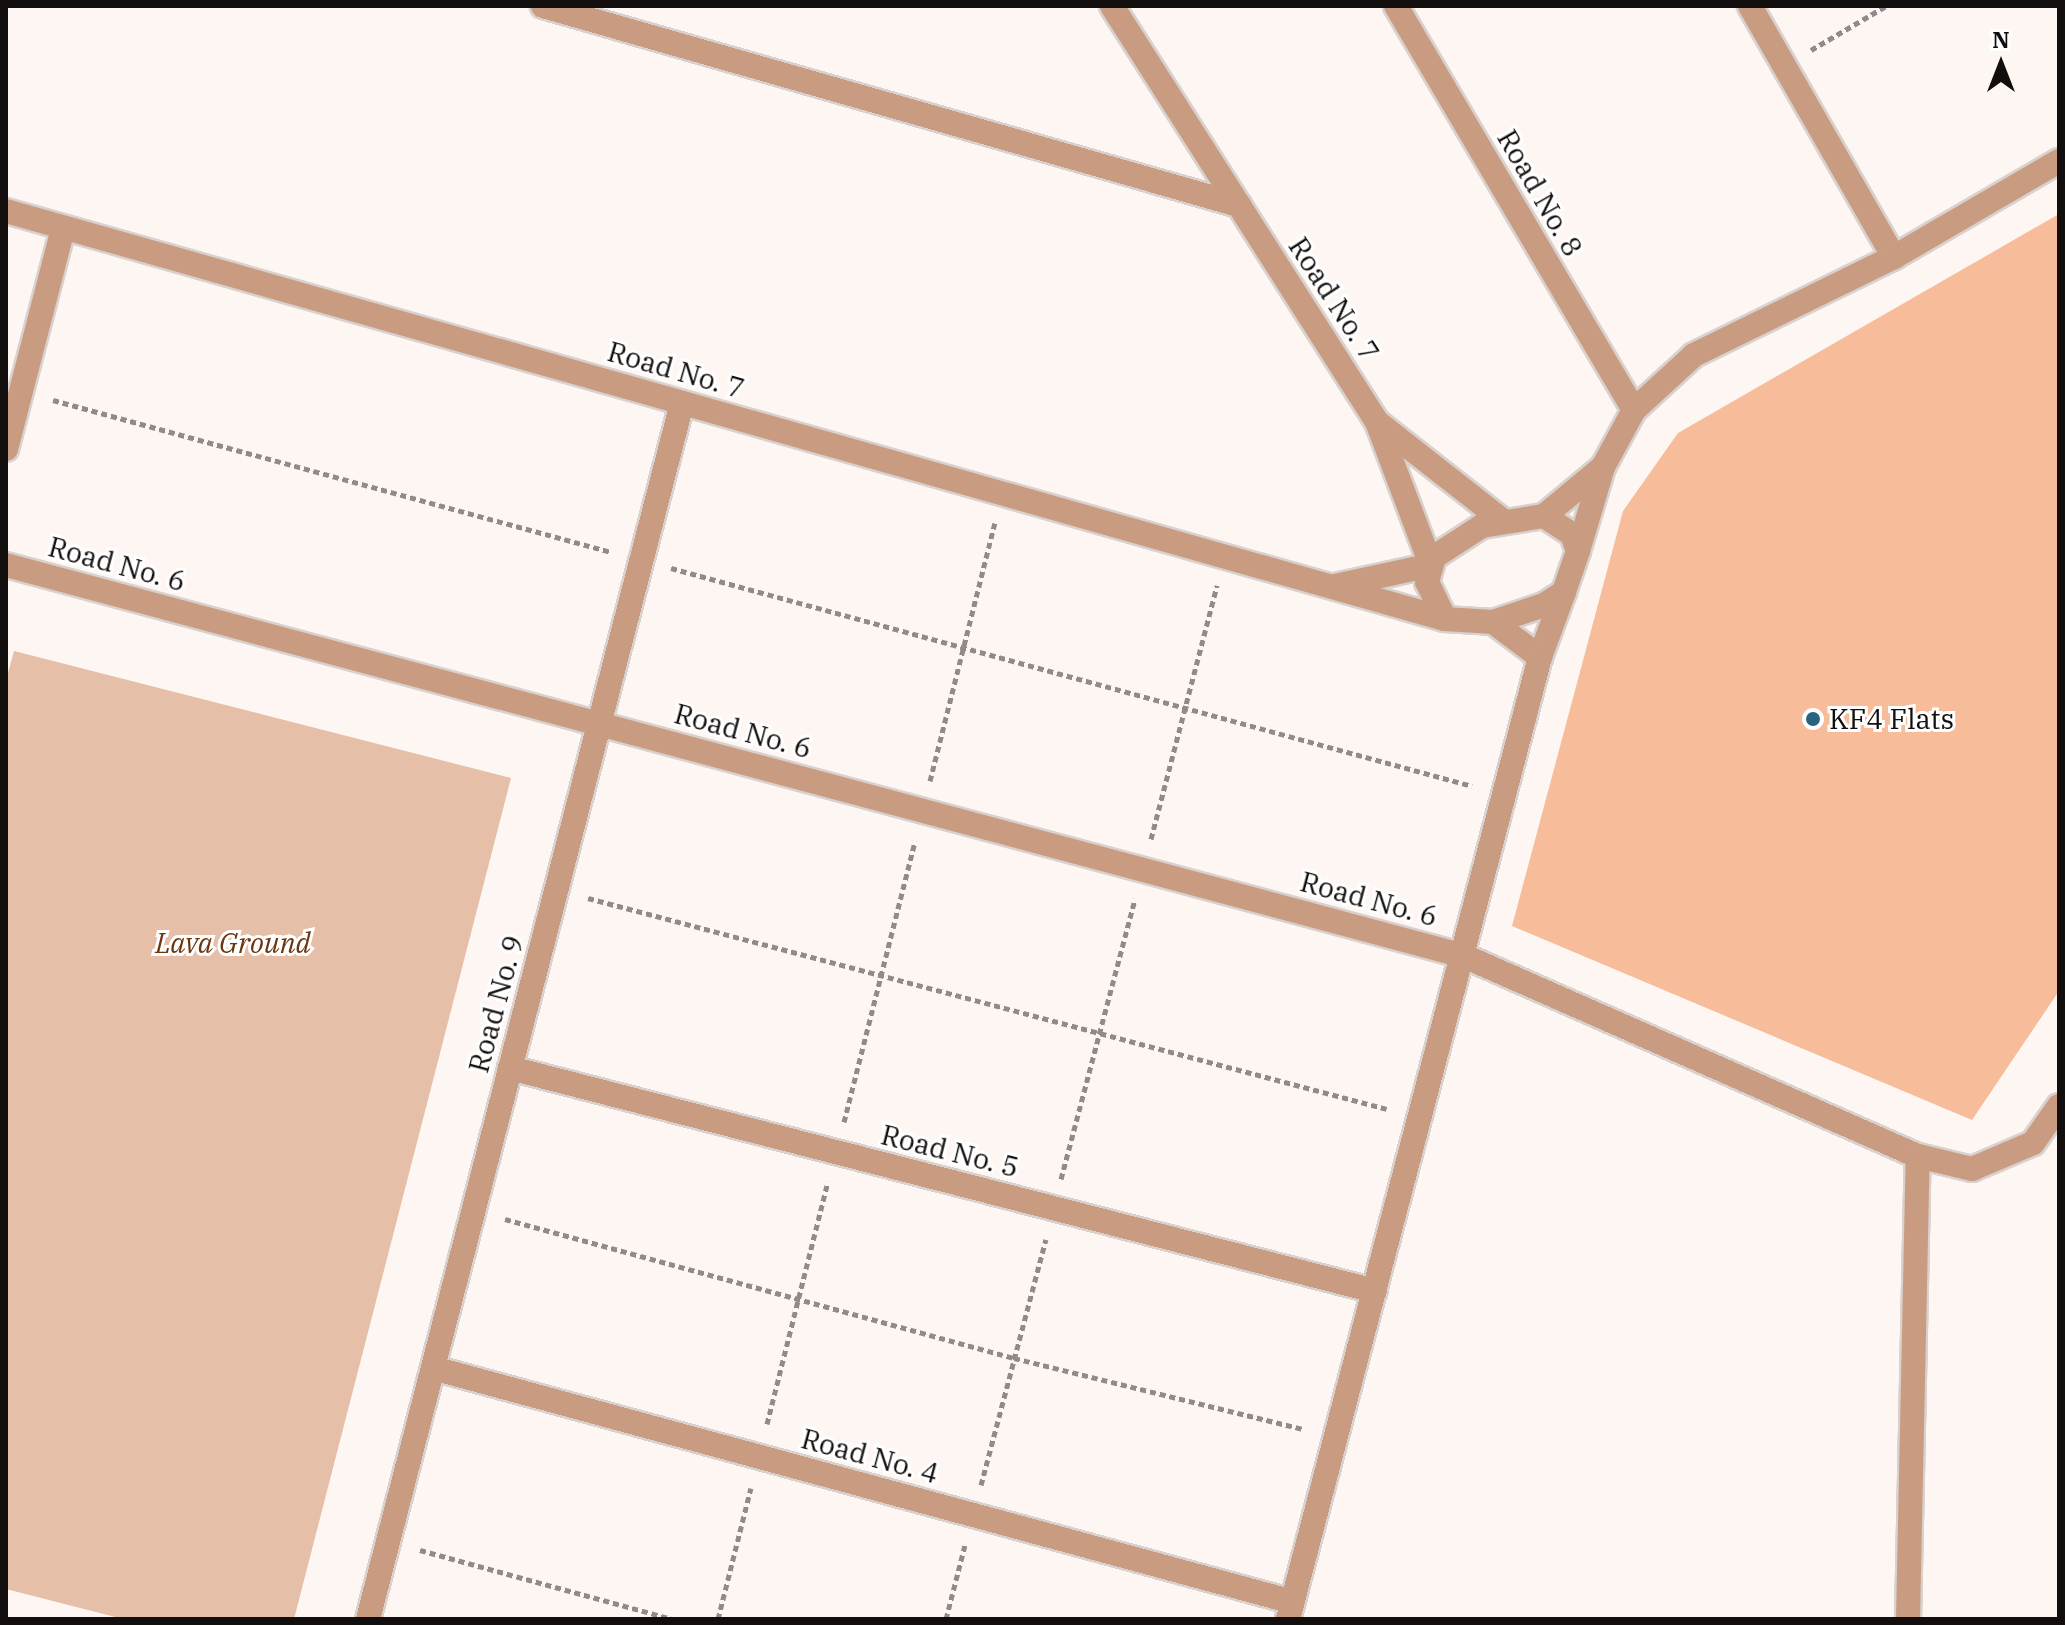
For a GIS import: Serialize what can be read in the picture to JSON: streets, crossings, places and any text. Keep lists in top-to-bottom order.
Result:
{
  "streets": {
    "street": [
      "Road No. 8",
      "Road No. 7",
      "Road No. 6",
      "Road No. 9",
      "Road No. 5",
      "Road No. 4"
    ]
  },
  "crossings": [
    ["Road No. 7", "Road No. 9"],
    ["Road No. 6", "Road No. 9"],
    ["Road No. 9", "Road No. 5"],
    ["Road No. 9", "Road No. 4"]
  ],
  "parks": ["Lava Ground"],
  "places": ["KF4 Flats"],
  "north": "top"
}
